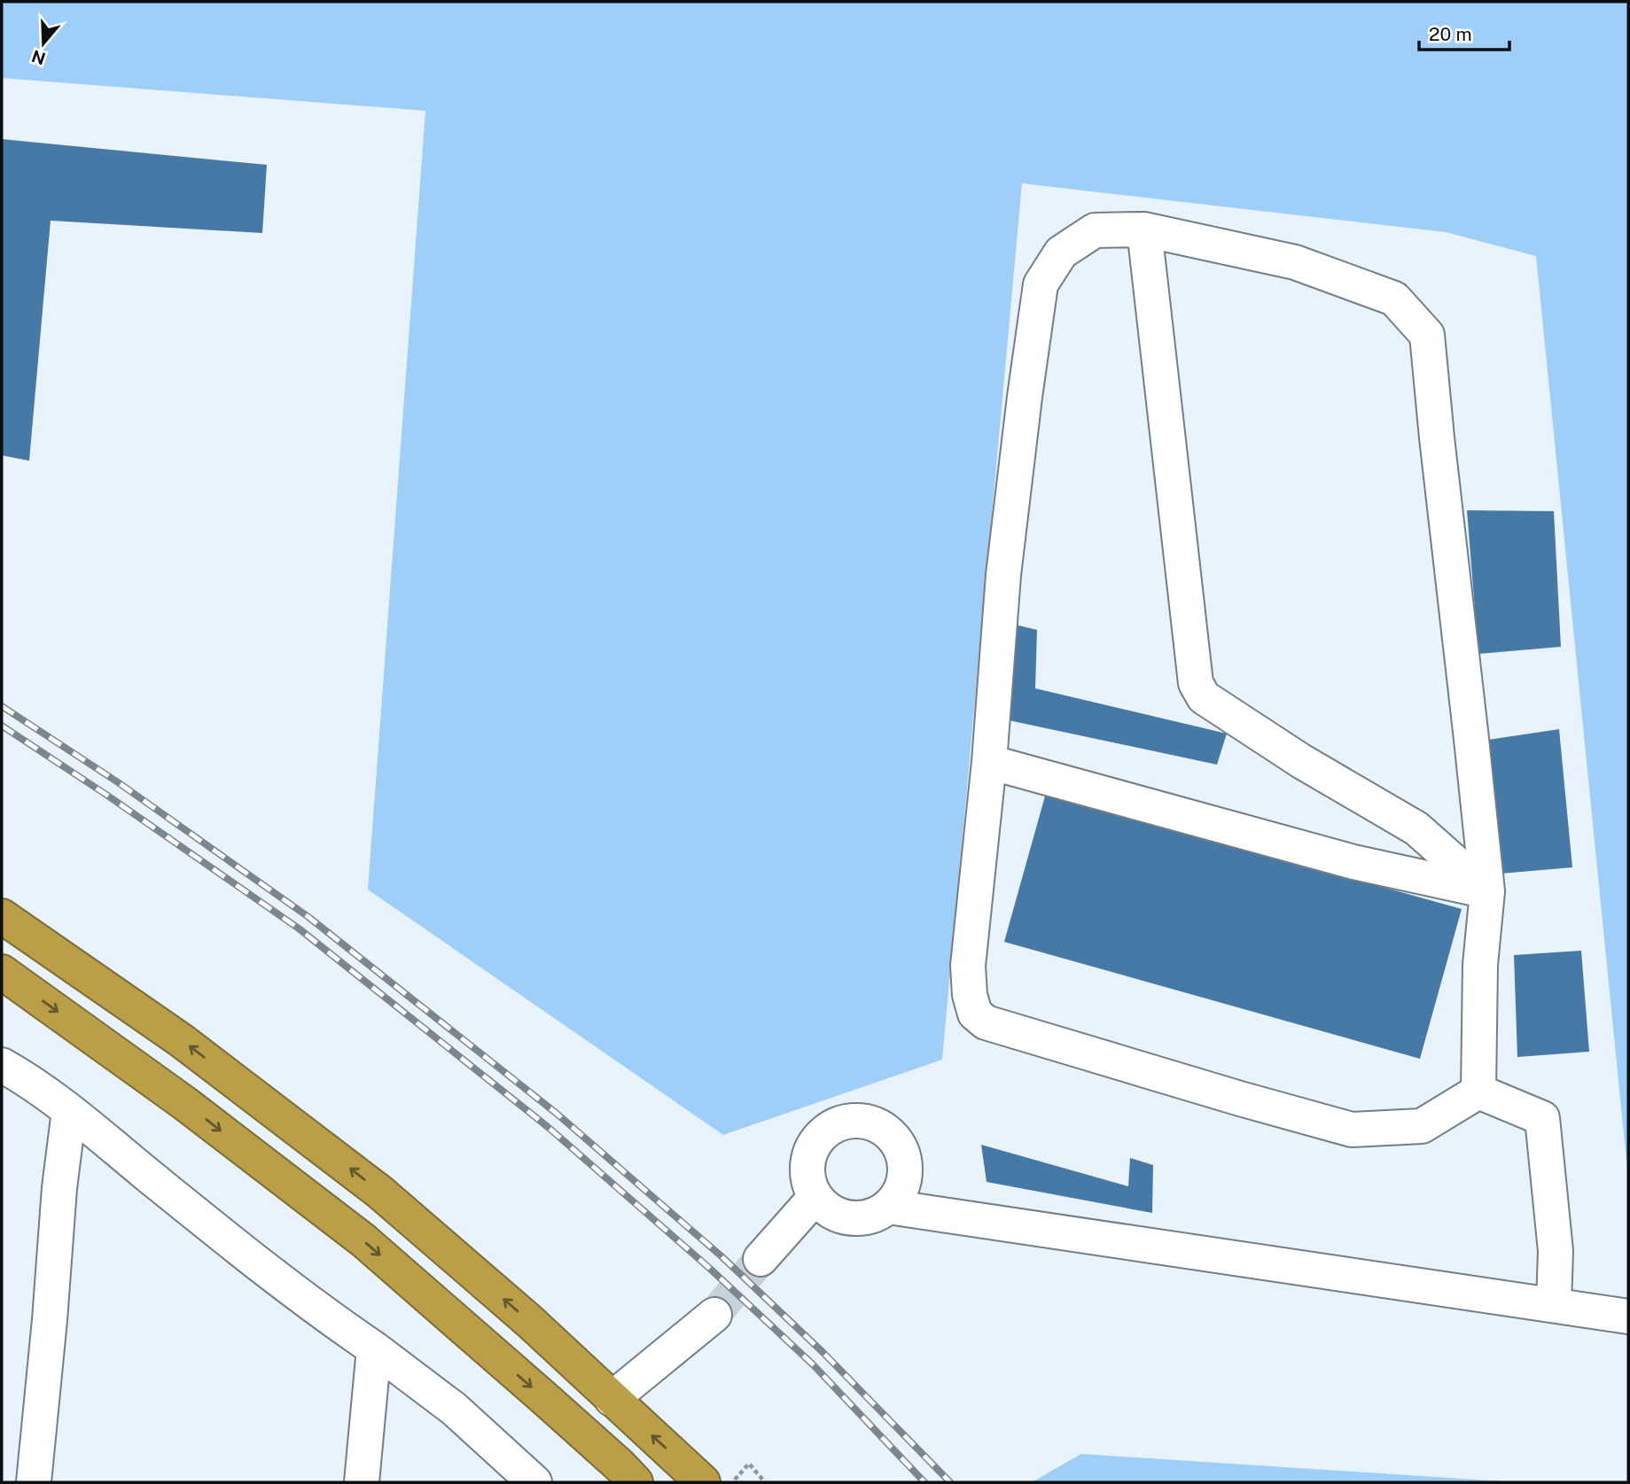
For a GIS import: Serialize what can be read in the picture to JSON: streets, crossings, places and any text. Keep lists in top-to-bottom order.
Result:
{
  "scale_bar": "20 m",
  "north": "bottom"
}
